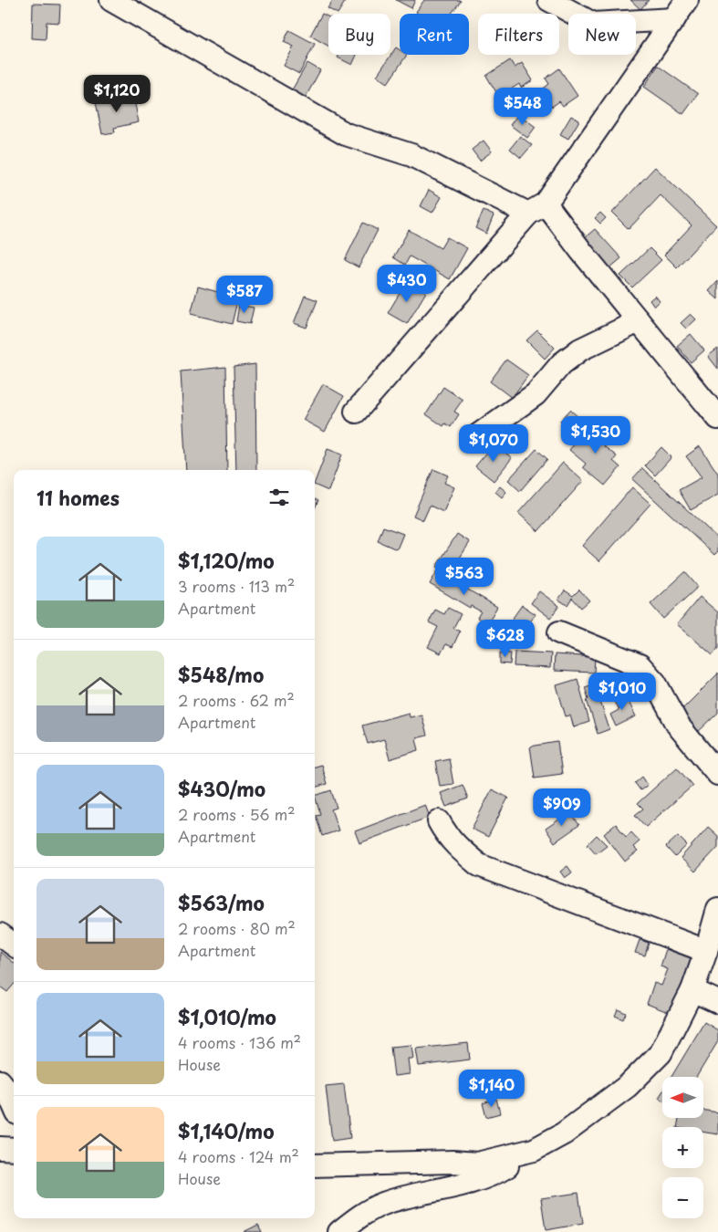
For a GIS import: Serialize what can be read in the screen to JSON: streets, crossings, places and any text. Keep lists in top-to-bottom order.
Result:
{
  "north": "left",
  "page": {
    "chip": [
      "Buy",
      "Rent",
      "Filters",
      "New"
    ],
    "price": [
      "$1,120",
      "$548",
      "$430",
      "$587",
      "$1,530",
      "$1,070",
      "$563",
      "$628",
      "$1,010",
      "$909",
      "$1,140"
    ],
    "heading": "11 homes",
    "list": [
      {
        "name": "$1,120/mo",
        "note": "3 rooms · 113 m² · Apartment"
      },
      {
        "name": "$548/mo",
        "note": "2 rooms · 62 m² · Apartment"
      },
      {
        "name": "$430/mo",
        "note": "2 rooms · 56 m² · Apartment"
      },
      {
        "name": "$563/mo",
        "note": "2 rooms · 80 m² · Apartment"
      },
      {
        "name": "$1,010/mo",
        "note": "4 rooms · 136 m² · House"
      },
      {
        "name": "$1,140/mo",
        "note": "4 rooms · 124 m² · House"
      }
    ],
    "map_buttons": ["+", "−"]
  }
}
